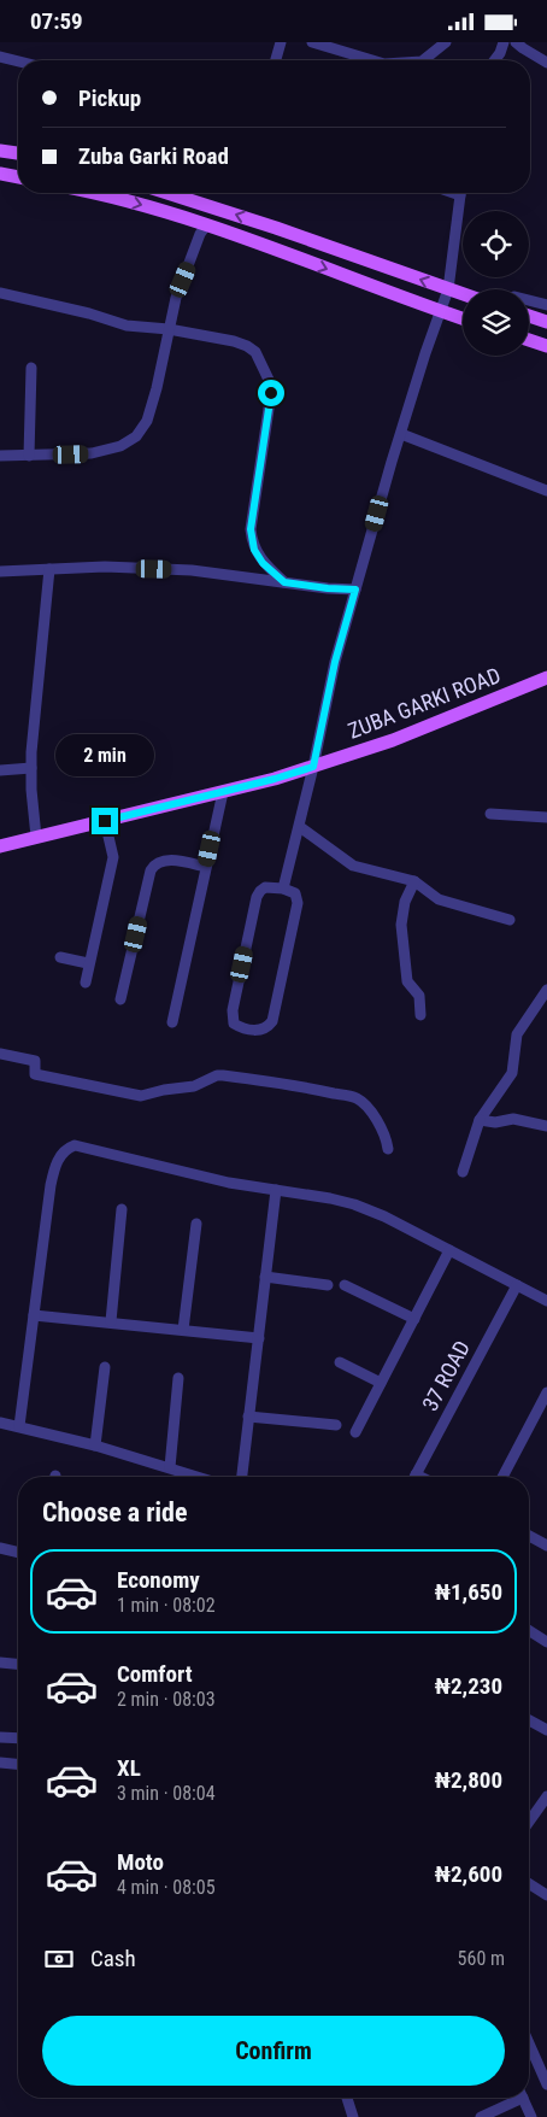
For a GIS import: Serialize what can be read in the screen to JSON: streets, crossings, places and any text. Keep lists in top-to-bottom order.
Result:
{
  "streets": {
    "main road": ["ZUBA GARKI ROAD"],
    "street": ["37 ROAD"]
  },
  "page": {
    "status": "07:59",
    "banner": ["Pickup", "Zuba Garki Road"],
    "bubble": "2 min",
    "heading": "Choose a ride",
    "list": [
      {
        "name": "Economy",
        "note": "1 min · 08:02",
        "value": "₦1,650"
      },
      {
        "name": "Comfort",
        "note": "2 min · 08:03",
        "value": "₦2,230"
      },
      {
        "name": "XL",
        "note": "3 min · 08:04",
        "value": "₦2,800"
      },
      {
        "name": "Moto",
        "note": "4 min · 08:05",
        "value": "₦2,600"
      }
    ],
    "pay": ["Cash", "560 m"],
    "buttons": "Confirm"
  }
}
